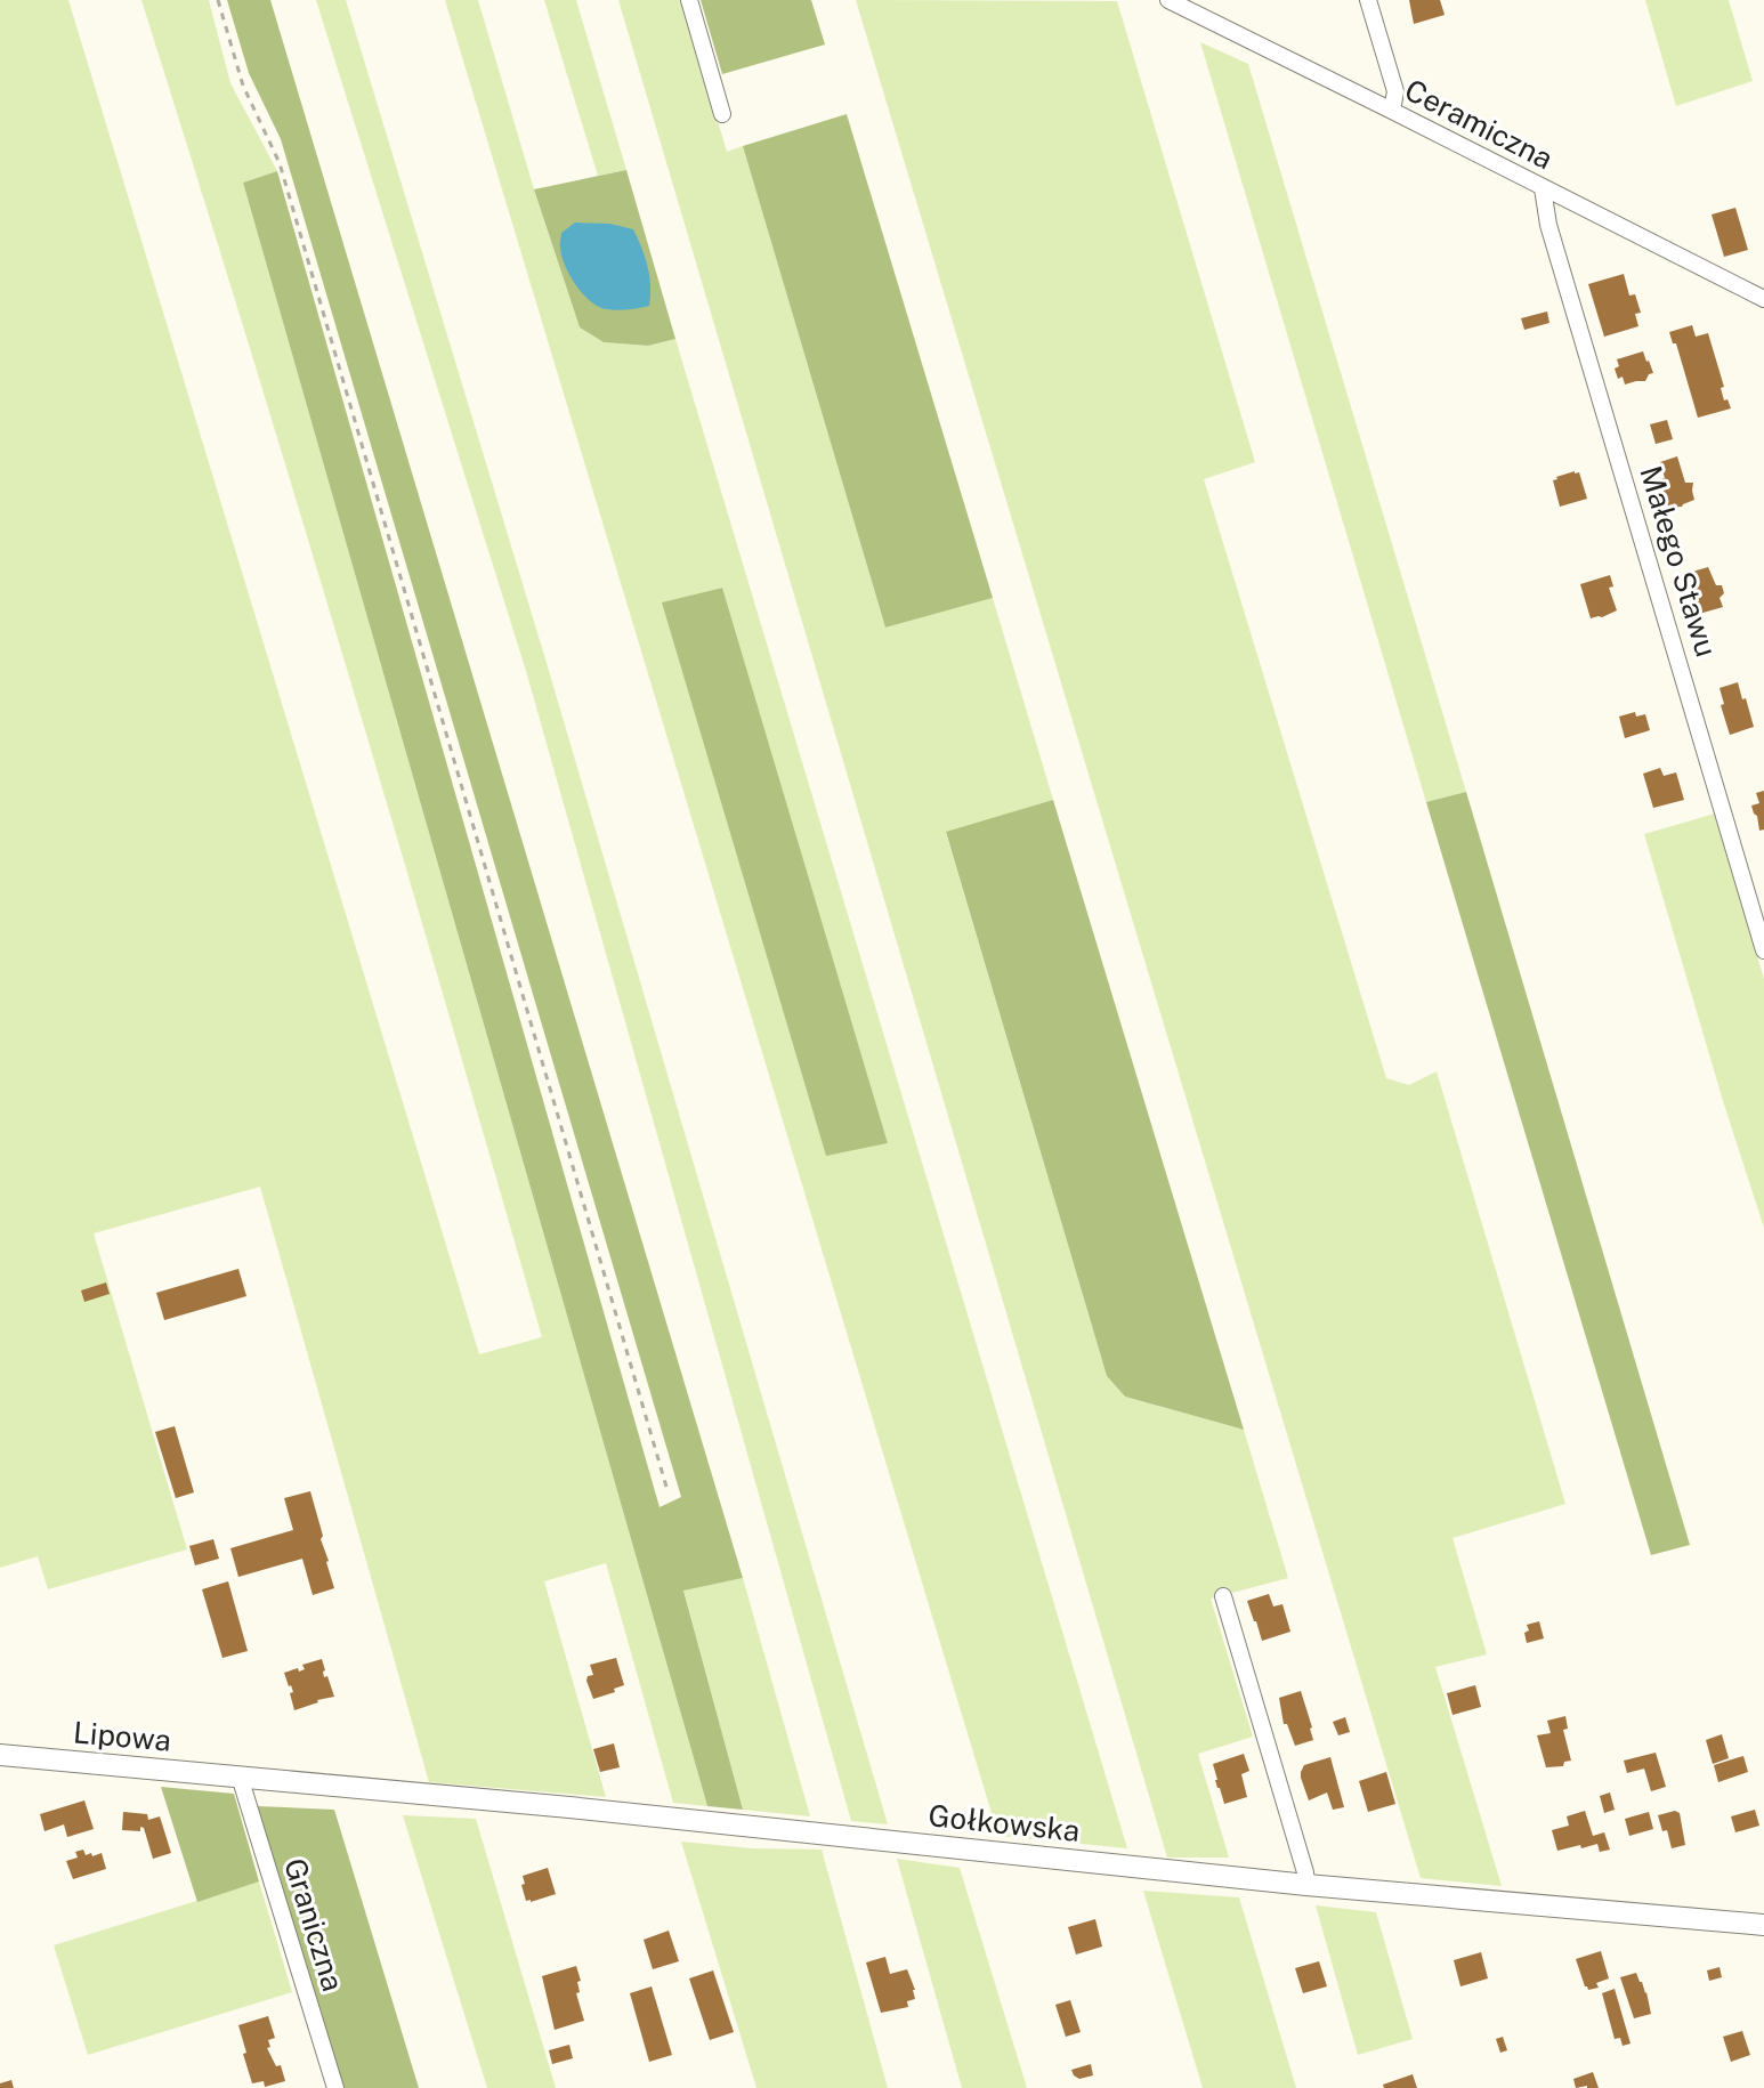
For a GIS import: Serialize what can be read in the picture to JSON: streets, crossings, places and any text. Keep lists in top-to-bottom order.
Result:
{
  "streets": {
    "street": [
      "Ceramiczna",
      "Małego Stawu",
      "Lipowa",
      "Gołkowska",
      "Graniczna"
    ]
  },
  "crossings": [
    ["Ceramiczna", "Małego Stawu"],
    ["Lipowa", "Gołkowska"],
    ["Lipowa", "Graniczna"],
    ["Gołkowska", "Graniczna"]
  ]
}
